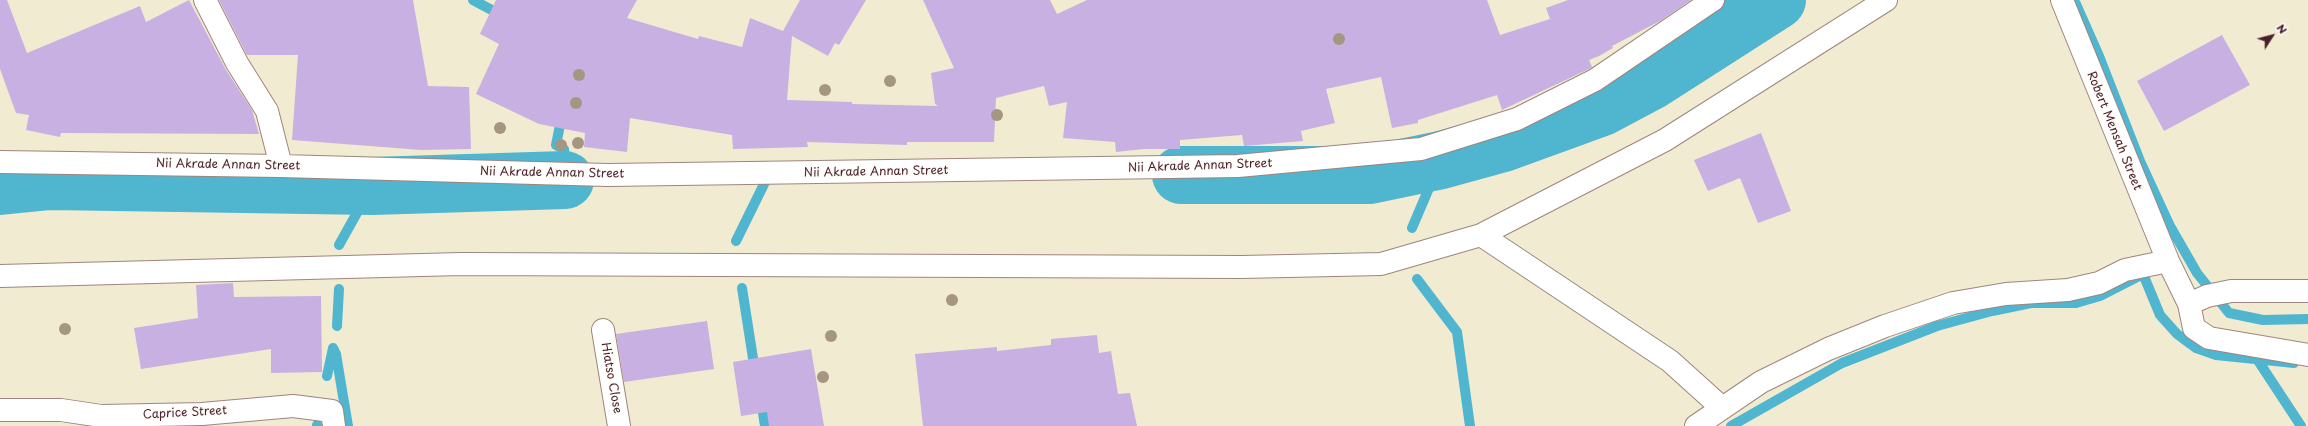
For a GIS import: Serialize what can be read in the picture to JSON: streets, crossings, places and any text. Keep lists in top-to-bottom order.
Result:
{
  "streets": {
    "street": [
      "Robert Mensah Street",
      "Nii Akrade Annan Street",
      "Hiatso Close",
      "Caprice Street"
    ]
  },
  "north": "top right"
}
